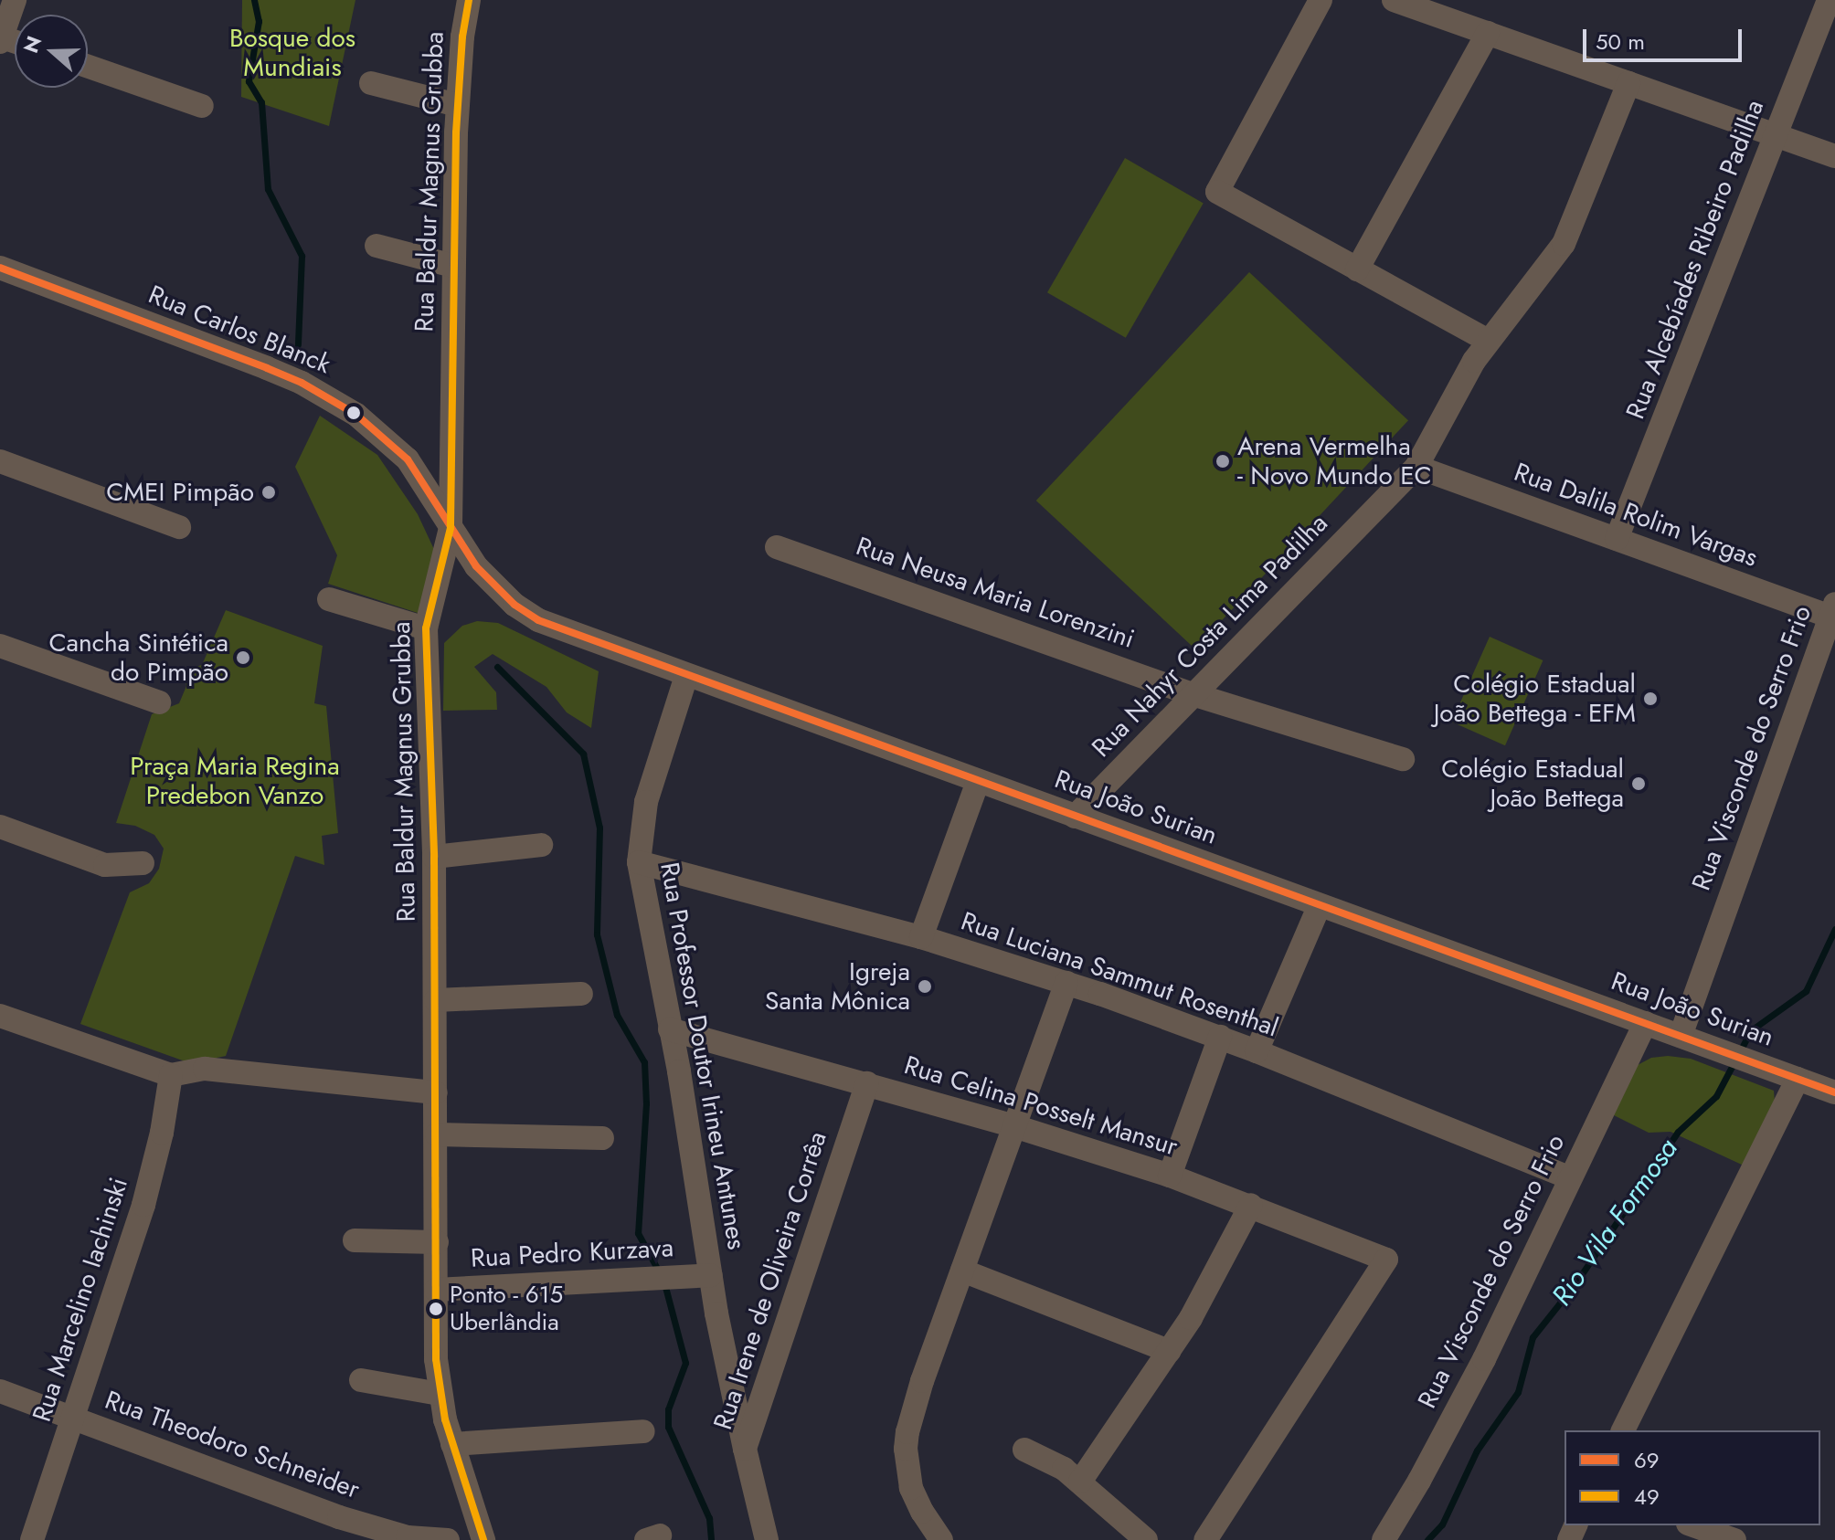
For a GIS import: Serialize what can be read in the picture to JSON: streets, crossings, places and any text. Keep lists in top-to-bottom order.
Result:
{
  "streets": {
    "street": [
      "Rua Baldur Magnus Grubba",
      "Rua Alcebíades Ribeiro Padilha",
      "Rua Carlos Blanck",
      "Rua Dalila Rolim Vargas",
      "Rua Neusa Maria Lorenzini",
      "Rua Nahyr Costa Lima Padilha",
      "Rua Visconde do Serro Frio",
      "Rua João Surian",
      "Rua Luciana Sammut Rosenthal",
      "Rua Professor Doutor Irineu Antunes",
      "Rua Celina Posselt Mansur",
      "Rua Pedro Kurzava",
      "Rua Irene de Oliveira Corrêa",
      "Rua Marcelino Iachinski",
      "Rua Theodoro Schneider"
    ]
  },
  "crossings": [
    ["Rua Baldur Magnus Grubba", "Rua Carlos Blanck"],
    ["Rua Baldur Magnus Grubba", "Rua João Surian"],
    ["Rua Baldur Magnus Grubba", "Rua Pedro Kurzava"],
    ["Rua Alcebíades Ribeiro Padilha", "Rua Dalila Rolim Vargas"],
    ["Rua Carlos Blanck", "Rua João Surian"],
    ["Rua Dalila Rolim Vargas", "Rua Nahyr Costa Lima Padilha"],
    ["Rua Dalila Rolim Vargas", "Rua Visconde do Serro Frio"],
    ["Rua Neusa Maria Lorenzini", "Rua Nahyr Costa Lima Padilha"],
    ["Rua Nahyr Costa Lima Padilha", "Rua João Surian"],
    ["Rua Visconde do Serro Frio", "Rua João Surian"],
    ["Rua Visconde do Serro Frio", "Rua Luciana Sammut Rosenthal"],
    ["Rua João Surian", "Rua Professor Doutor Irineu Antunes"],
    ["Rua Luciana Sammut Rosenthal", "Rua Professor Doutor Irineu Antunes"],
    ["Rua Professor Doutor Irineu Antunes", "Rua Celina Posselt Mansur"],
    ["Rua Professor Doutor Irineu Antunes", "Rua Pedro Kurzava"],
    ["Rua Professor Doutor Irineu Antunes", "Rua Irene de Oliveira Corrêa"],
    ["Rua Celina Posselt Mansur", "Rua Irene de Oliveira Corrêa"],
    ["Rua Marcelino Iachinski", "Rua Theodoro Schneider"]
  ],
  "water": ["Rio Vila Formosa"],
  "parks": ["Bosque dos Mundiais", "Praça Maria Regina Predebon Vanzo"],
  "places": [
    "Arena Vermelha - Novo Mundo EC",
    "CMEI Pimpão",
    "Cancha Sintética do Pimpão",
    "Colégio Estadual João Bettega - EFM",
    "Colégio Estadual João Bettega",
    "Igreja Santa Mônica",
    "Ponto - 615 Uberlândia"
  ],
  "lines": ["transit line 49", "transit line 69"],
  "legend": ["69", "49"],
  "scale_bar": "50 m",
  "north": "left"
}
